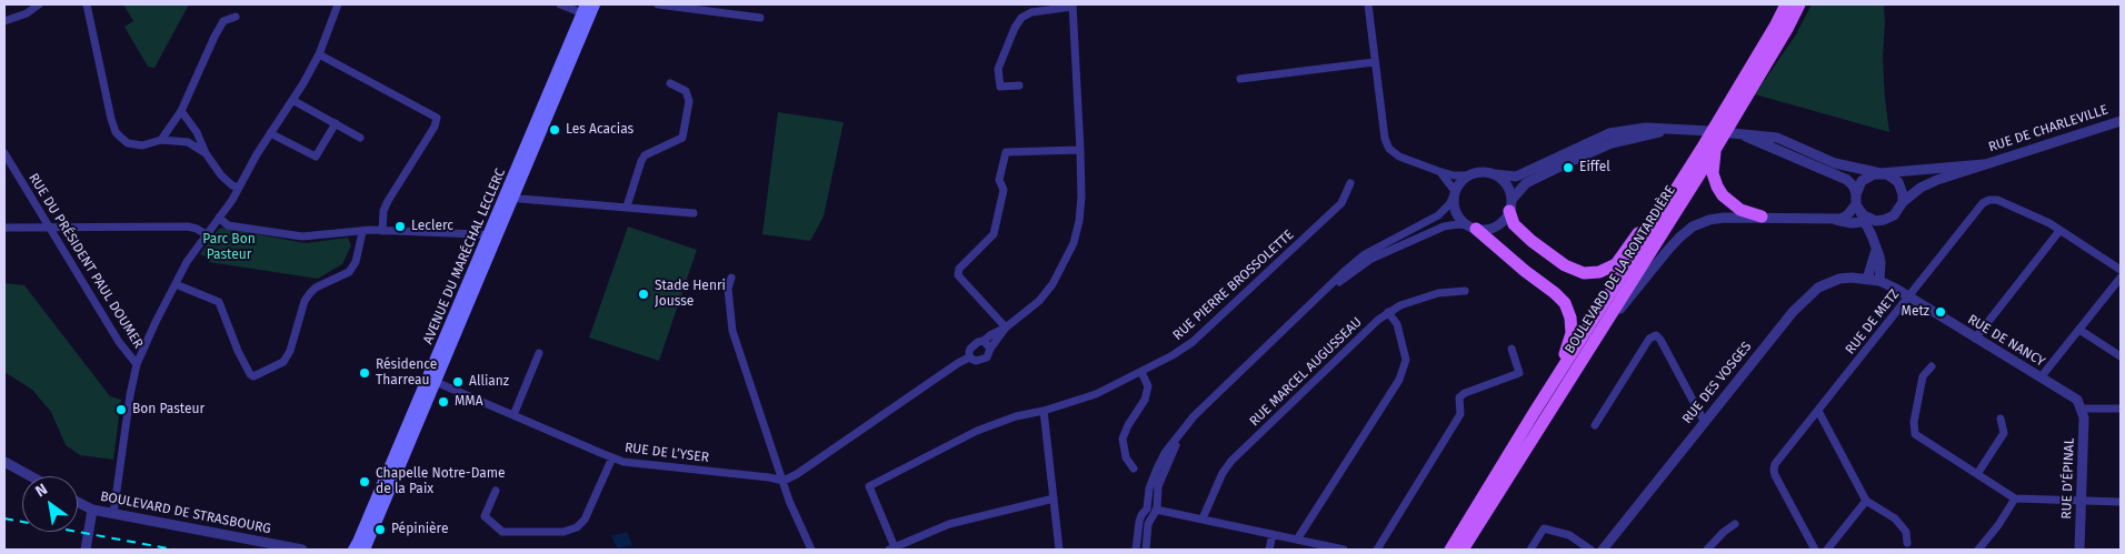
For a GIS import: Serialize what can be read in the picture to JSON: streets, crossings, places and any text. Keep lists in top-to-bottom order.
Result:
{
  "streets": {
    "main road": ["AVENUE DU MARÉCHAL LECLERC", "BOULEVARD DE LA RONTARDIÈRE"],
    "street": [
      "RUE DE CHARLEVILLE",
      "RUE DU PRÉSIDENT PAUL DOUMER",
      "RUE PIERRE BROSSOLETTE",
      "RUE DE METZ",
      "RUE DE NANCY",
      "RUE MARCEL AUGUSSEAU",
      "RUE DES VOSGES",
      "RUE DE L’YSER",
      "RUE D’ÉPINAL",
      "BOULEVARD DE STRASBOURG"
    ]
  },
  "crossings": [
    ["AVENUE DU MARÉCHAL LECLERC", "RUE DE L’YSER"],
    ["RUE DU PRÉSIDENT PAUL DOUMER", "BOULEVARD DE STRASBOURG"],
    ["RUE DE METZ", "RUE DE NANCY"],
    ["RUE DE NANCY", "RUE DES VOSGES"],
    ["RUE DE NANCY", "RUE D’ÉPINAL"]
  ],
  "parks": ["Parc Bon Pasteur"],
  "places": [
    "Les Acacias",
    "Eiffel",
    "Leclerc",
    "Stade Henri Jousse",
    "Metz",
    "Résidence Tharreau",
    "Allianz",
    "MMA",
    "Bon Pasteur",
    "Chapelle Notre-Dame de la Paix",
    "Pépinière"
  ],
  "north": "top left"
}
